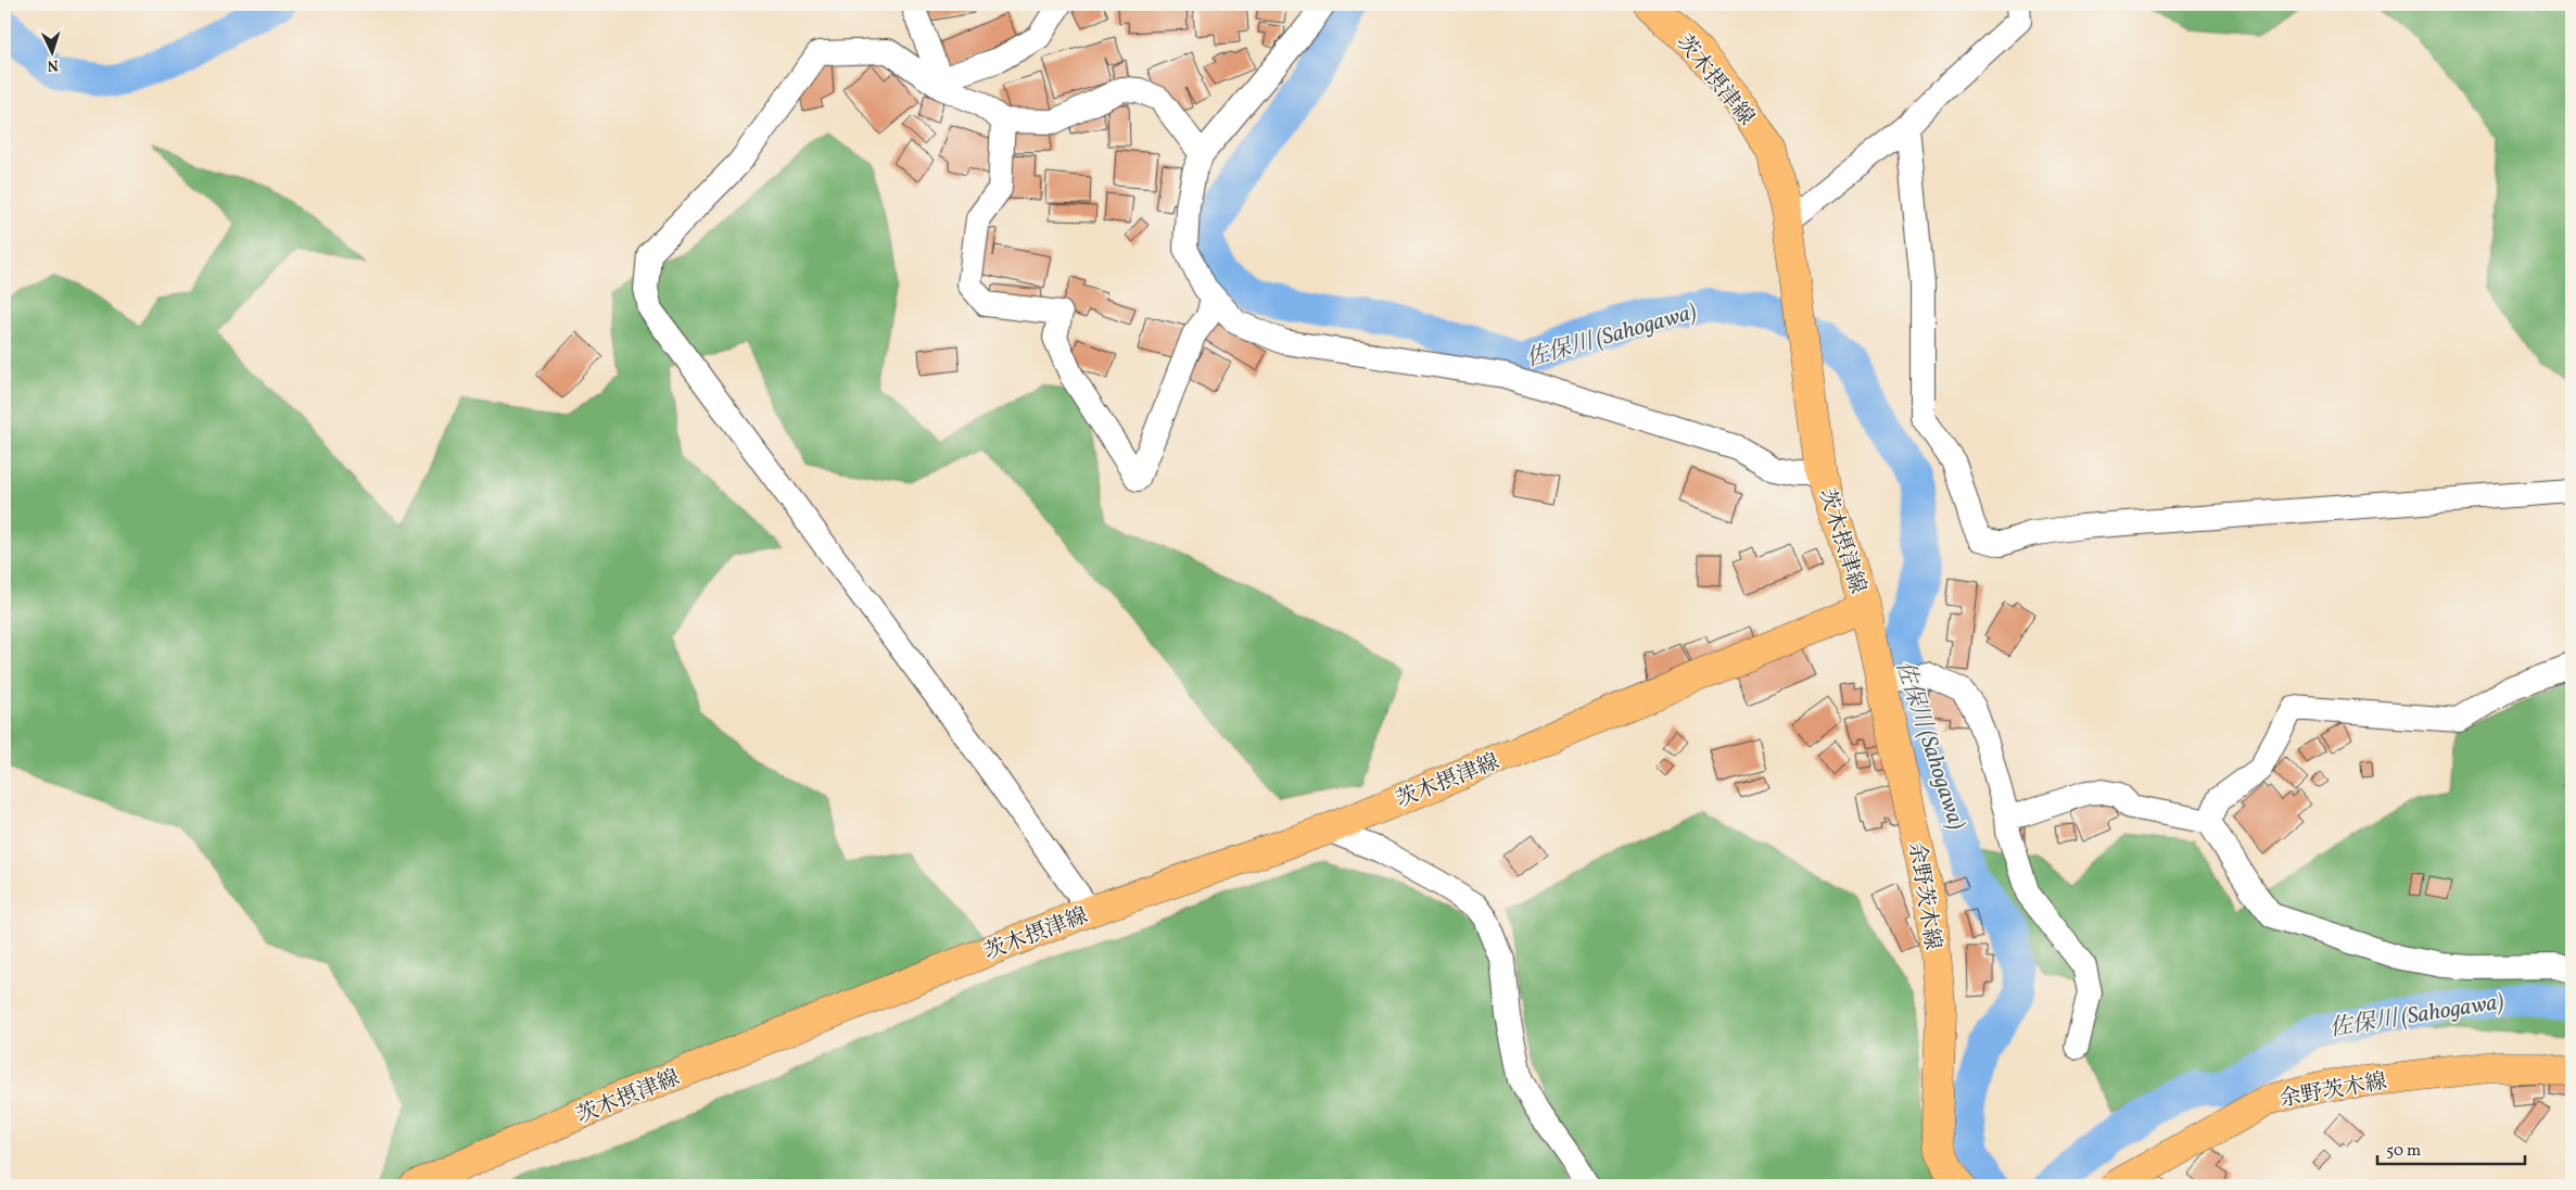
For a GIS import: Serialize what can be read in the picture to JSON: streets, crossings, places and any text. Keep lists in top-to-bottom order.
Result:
{
  "streets": {
    "main road": ["茨木摂津線", "余野茨木線"]
  },
  "crossings": [
    ["茨木摂津線", "余野茨木線"]
  ],
  "water": ["佐保川 (Sahogawa)"],
  "scale_bar": "50 m",
  "north": "bottom"
}
